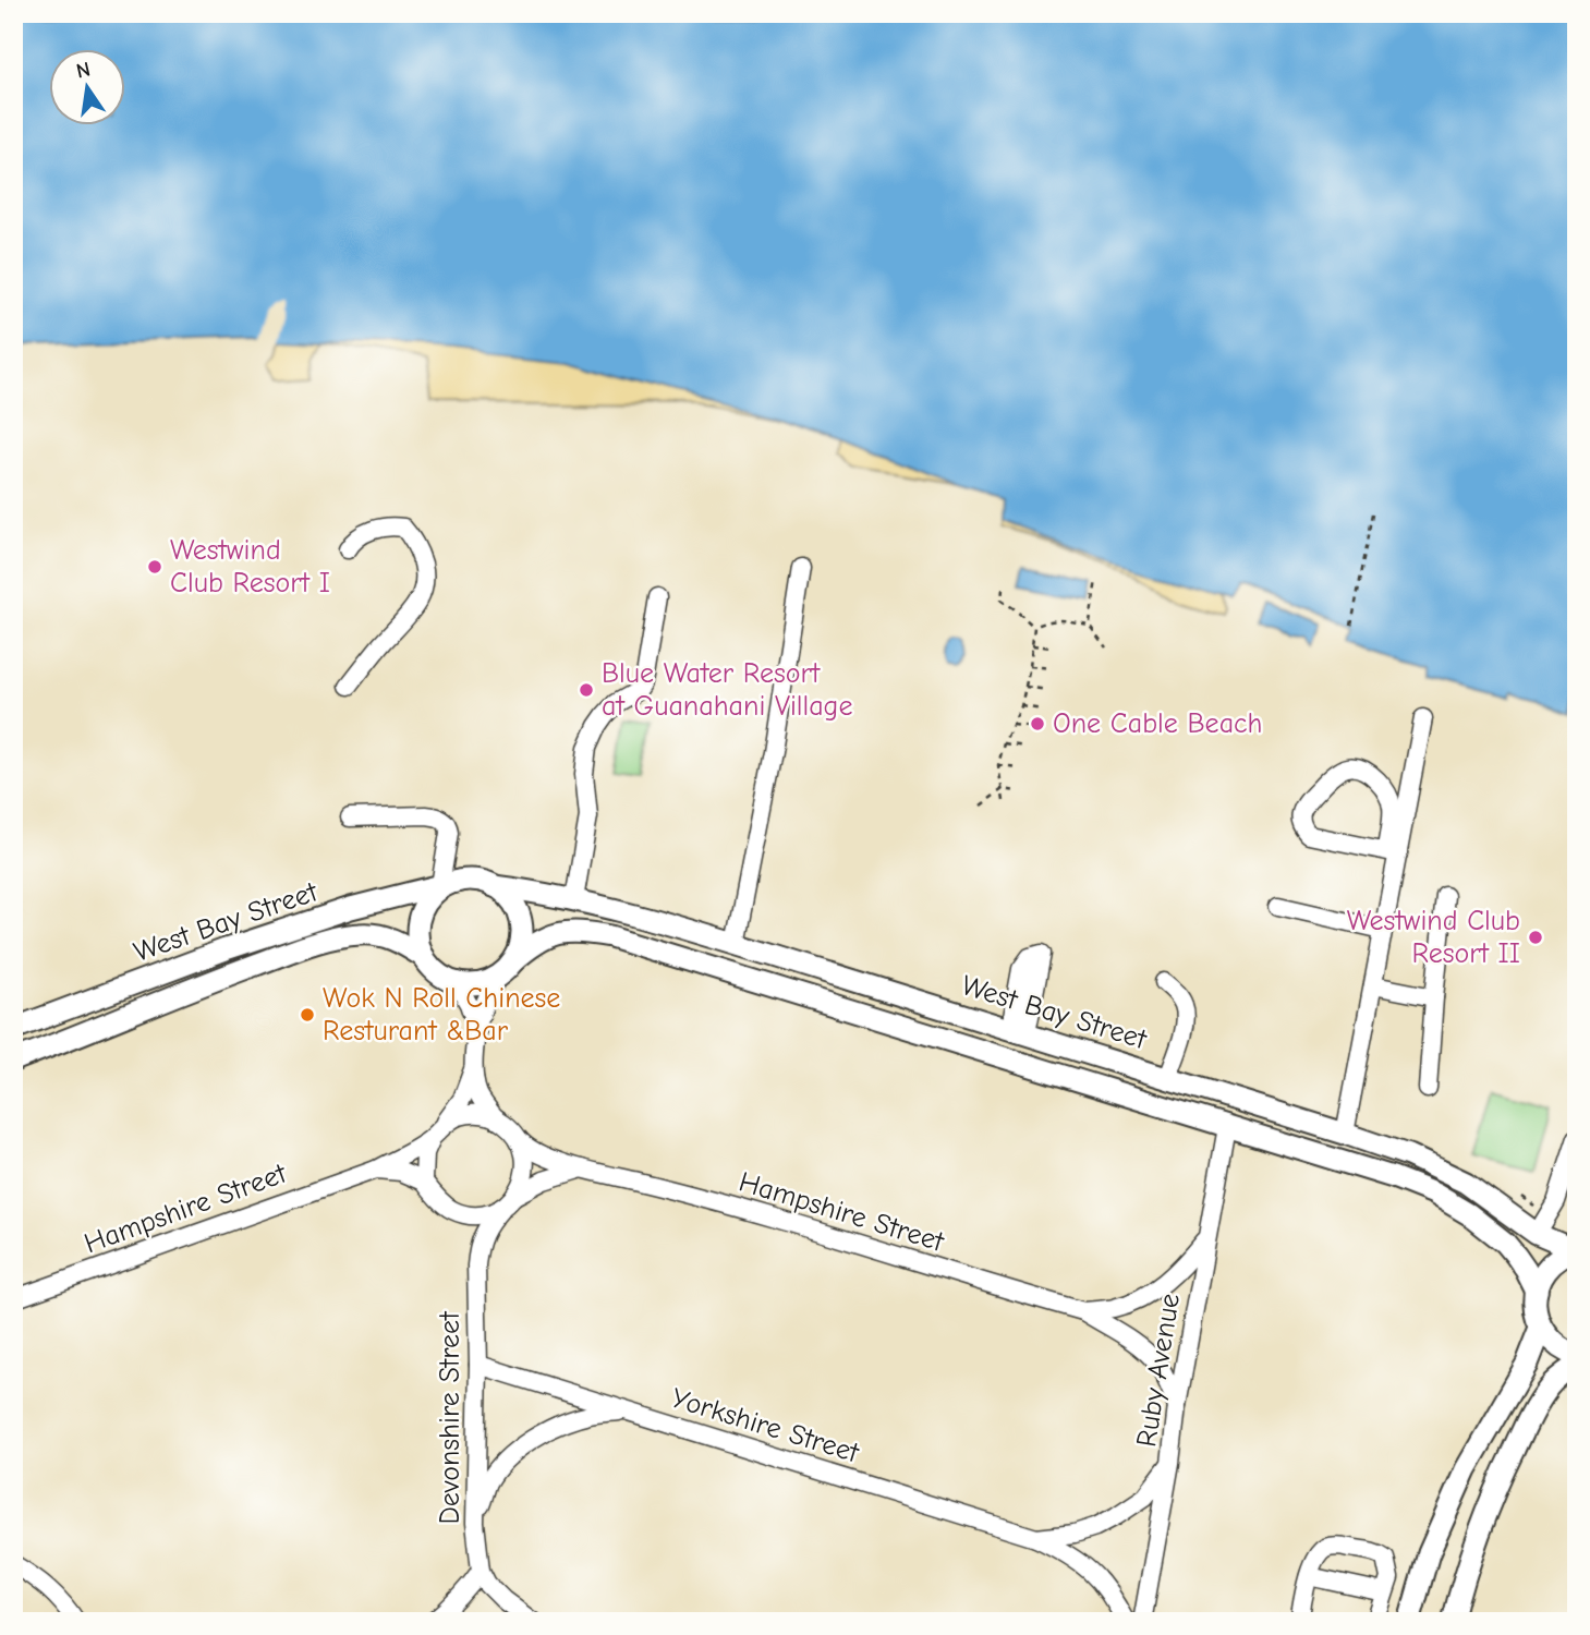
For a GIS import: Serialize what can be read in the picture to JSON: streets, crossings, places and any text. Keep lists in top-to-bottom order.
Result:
{
  "streets": {
    "main road": ["West Bay Street"],
    "street": [
      "Hampshire Street",
      "Ruby Avenue",
      "Devonshire Street",
      "Yorkshire Street"
    ]
  },
  "crossings": [
    ["West Bay Street", "Ruby Avenue"],
    ["Hampshire Street", "Ruby Avenue"],
    ["Hampshire Street", "Devonshire Street"],
    ["Ruby Avenue", "Yorkshire Street"],
    ["Devonshire Street", "Yorkshire Street"]
  ],
  "places": [
    "Westwind Club Resort I",
    "Blue Water Resort at Guanahani Village",
    "One Cable Beach",
    "Westwind Club Resort II",
    "Wok N Roll Chinese Resturant &Bar"
  ],
  "north": "top"
}
